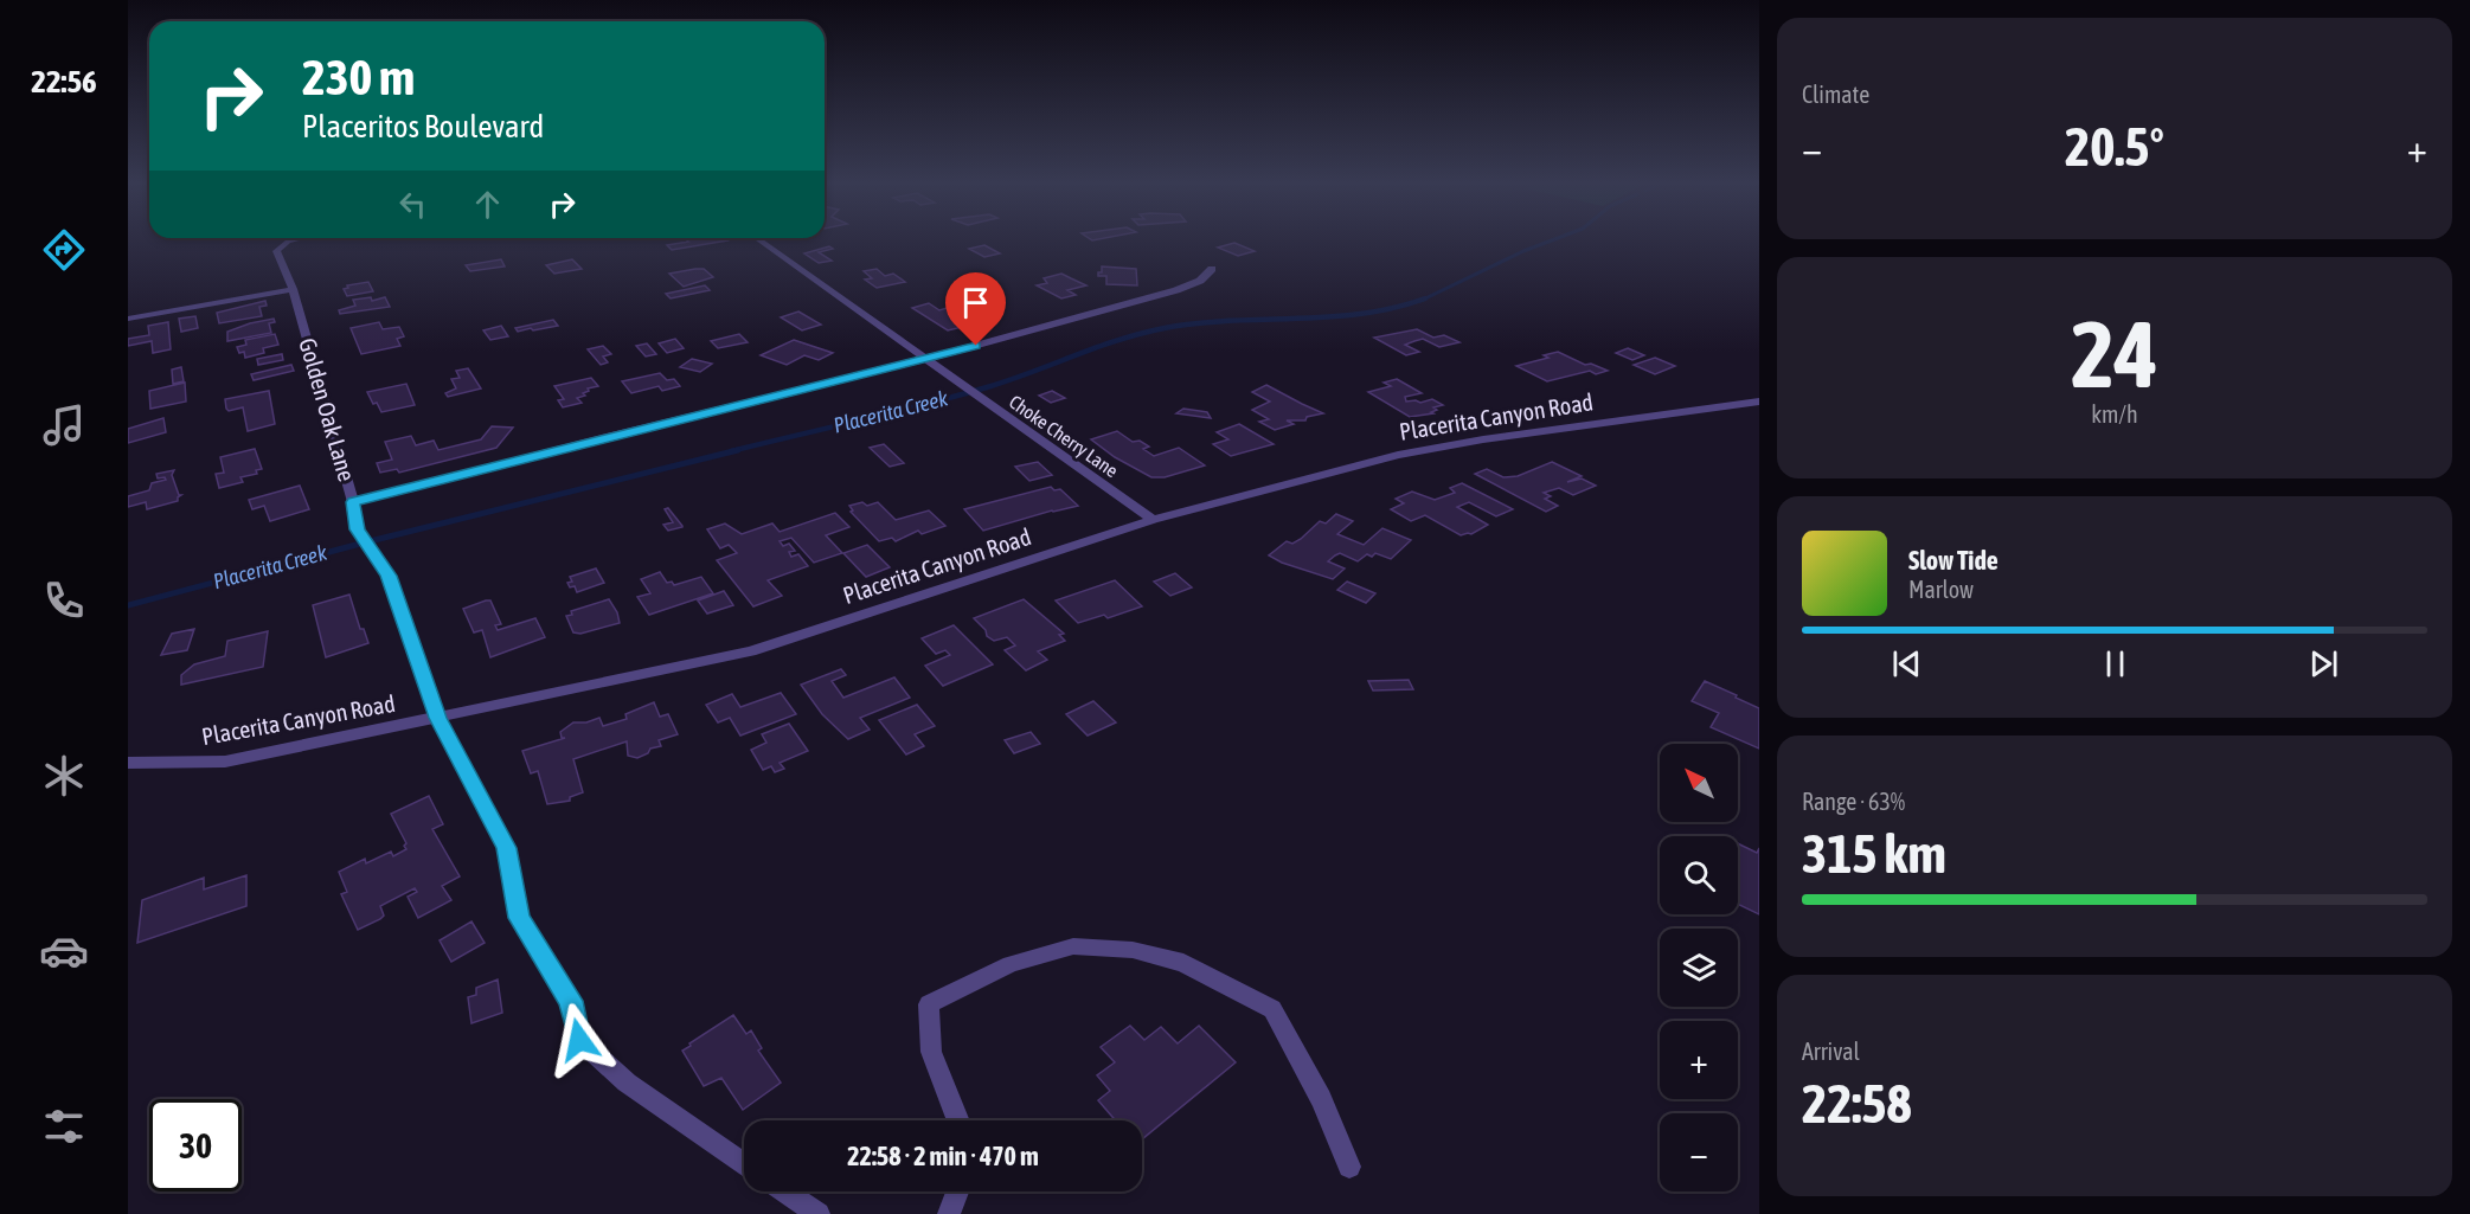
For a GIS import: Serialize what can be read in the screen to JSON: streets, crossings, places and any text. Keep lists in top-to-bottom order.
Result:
{
  "streets": {
    "street": ["Golden Oak Lane", "Placerita Canyon Road", "Choke Cherry Lane"]
  },
  "crossings": [
    ["Golden Oak Lane", "Placerita Canyon Road"],
    ["Placerita Canyon Road", "Choke Cherry Lane"]
  ],
  "water": ["Placerita Creek"],
  "north": "top left",
  "page": {
    "tabs": "22:56",
    "tile": [
      "Climate",
      ["24", "km/h"],
      ["Range · 63%", "315 km"],
      ["Arrival", "22:58"]
    ],
    "turn": ["230 m", "Placeritos Boulevard"],
    "heat": ["−", "20.5°", "+"],
    "song": ["Slow Tide", "Marlow"],
    "map_buttons": ["+", "−"],
    "limit": "30",
    "trip": "22:58 · 2 min · 470 m"
  }
}
